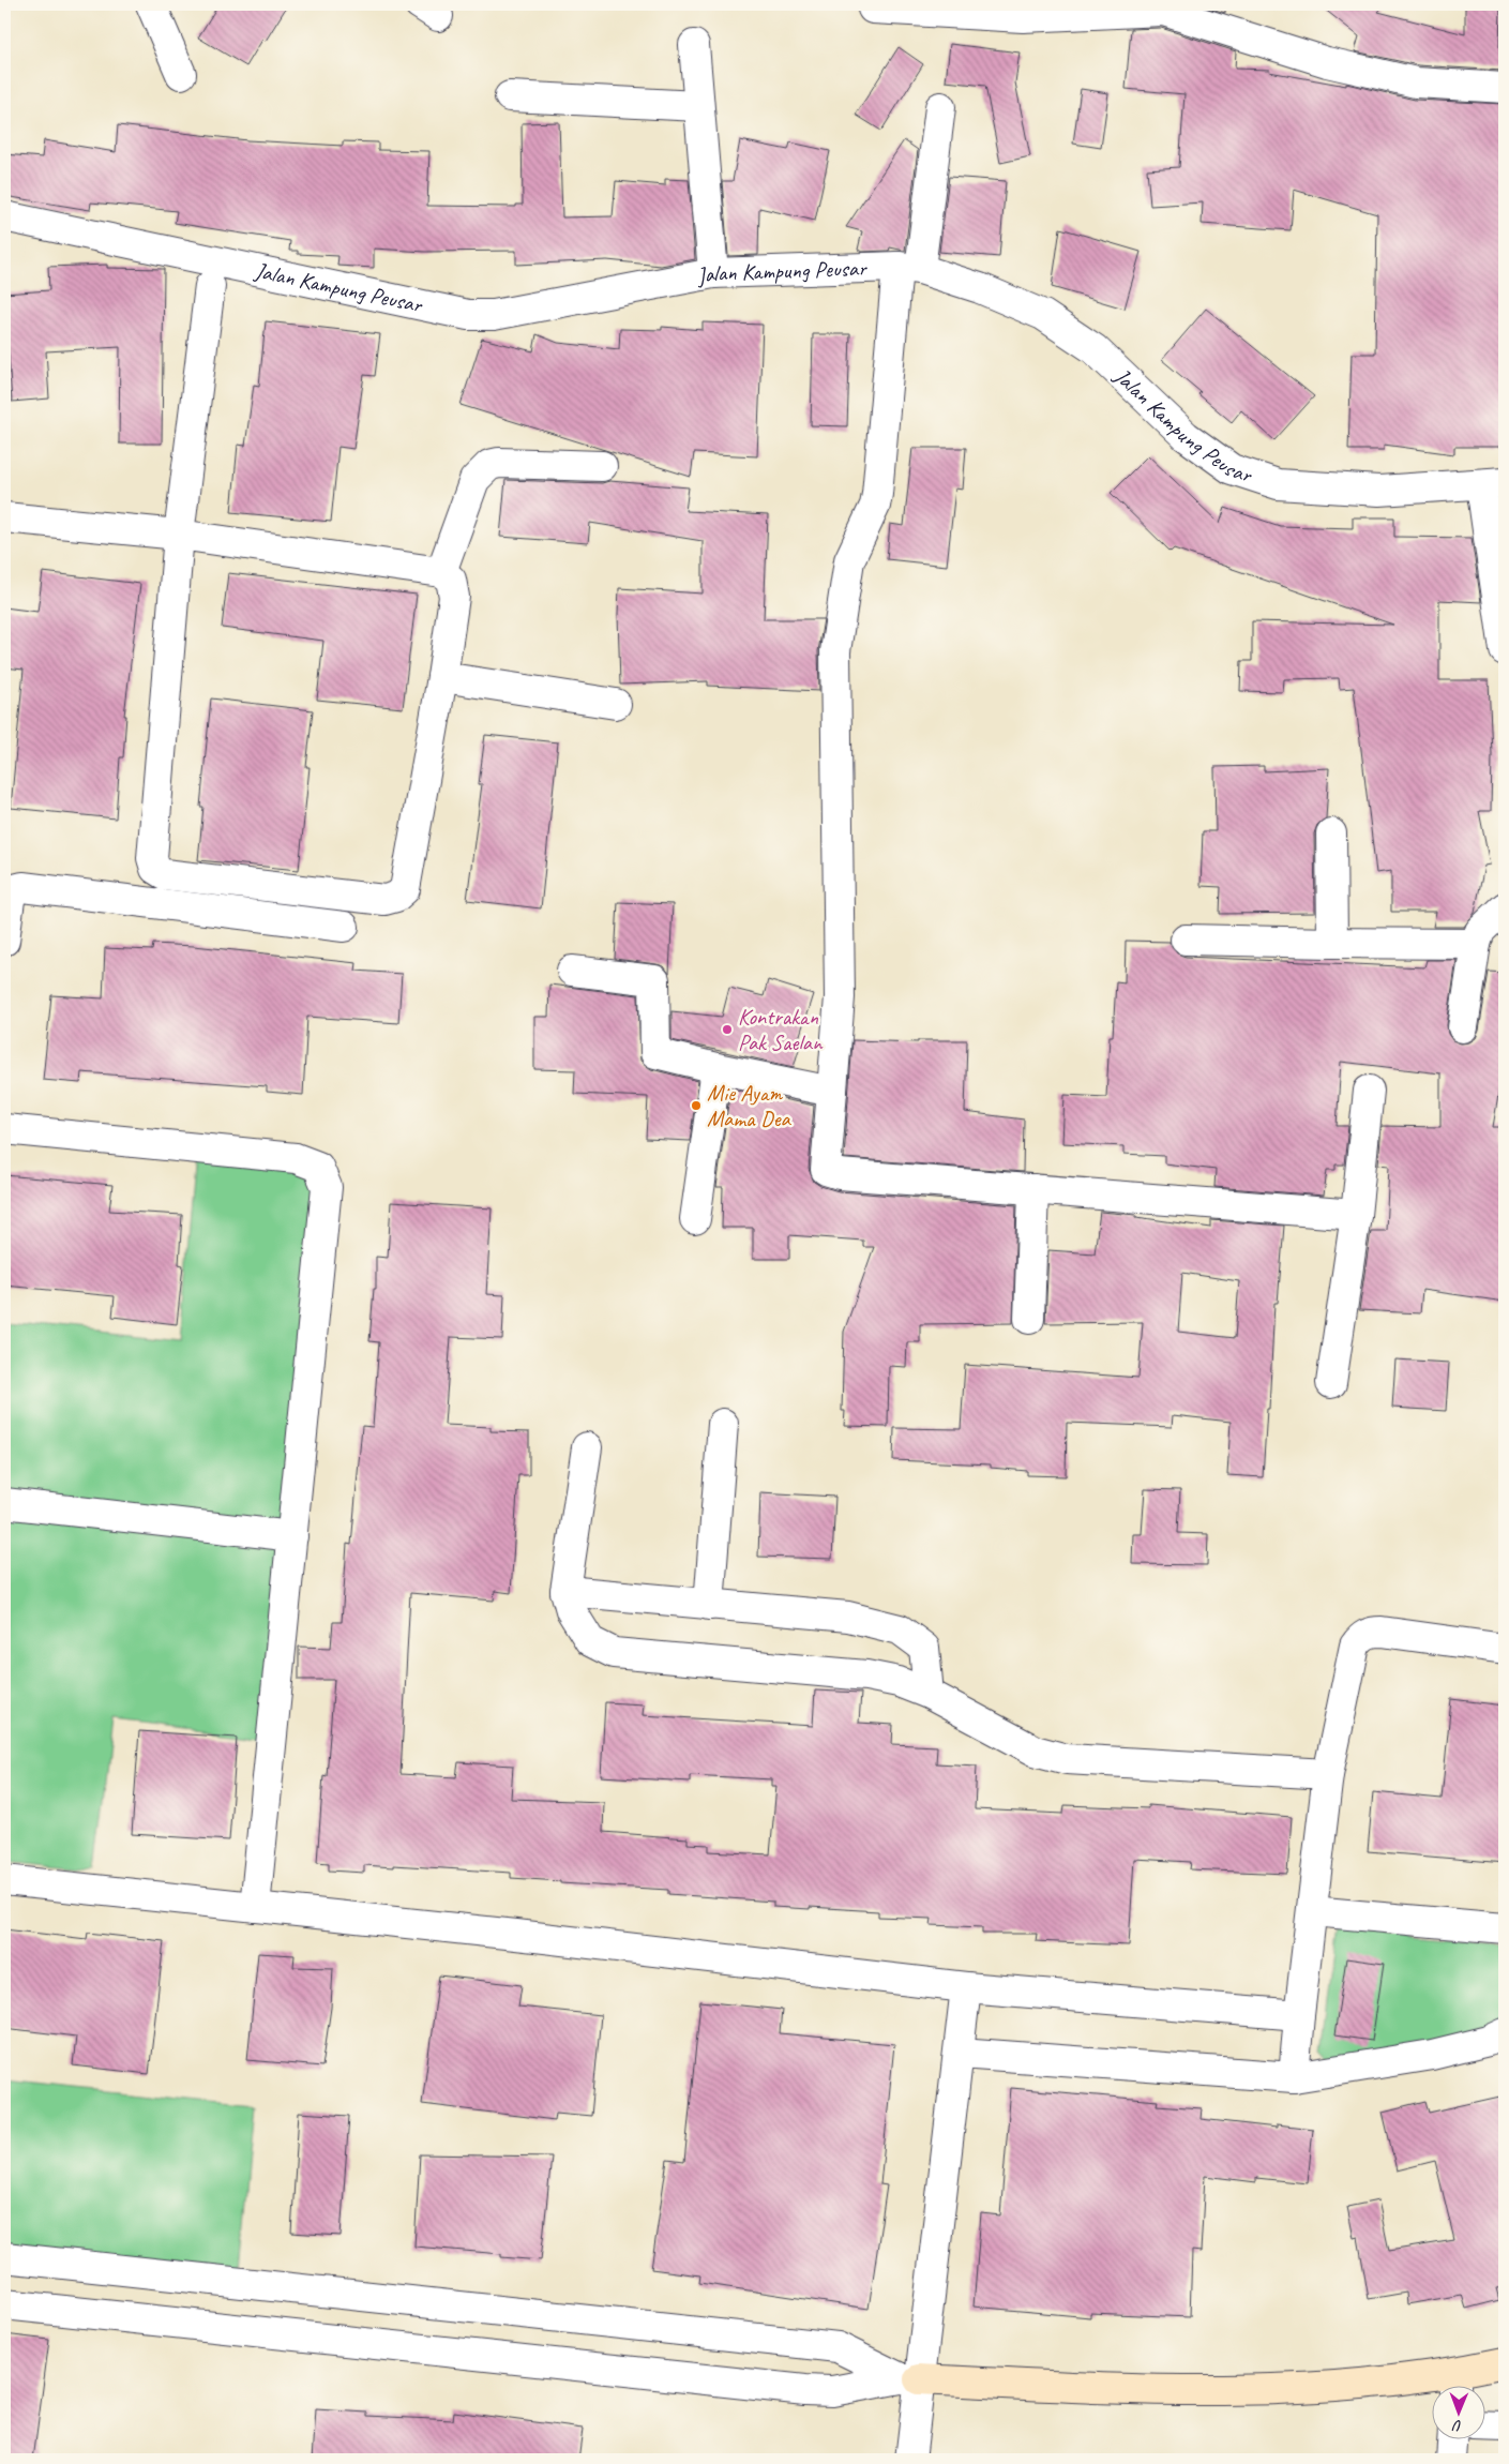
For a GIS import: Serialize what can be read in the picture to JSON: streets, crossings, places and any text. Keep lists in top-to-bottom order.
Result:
{
  "streets": {
    "street": ["Jalan Kampung Peusar"]
  },
  "places": ["Kontrakan Pak Saelan", "Mie Ayam Mama Dea"],
  "north": "bottom"
}
